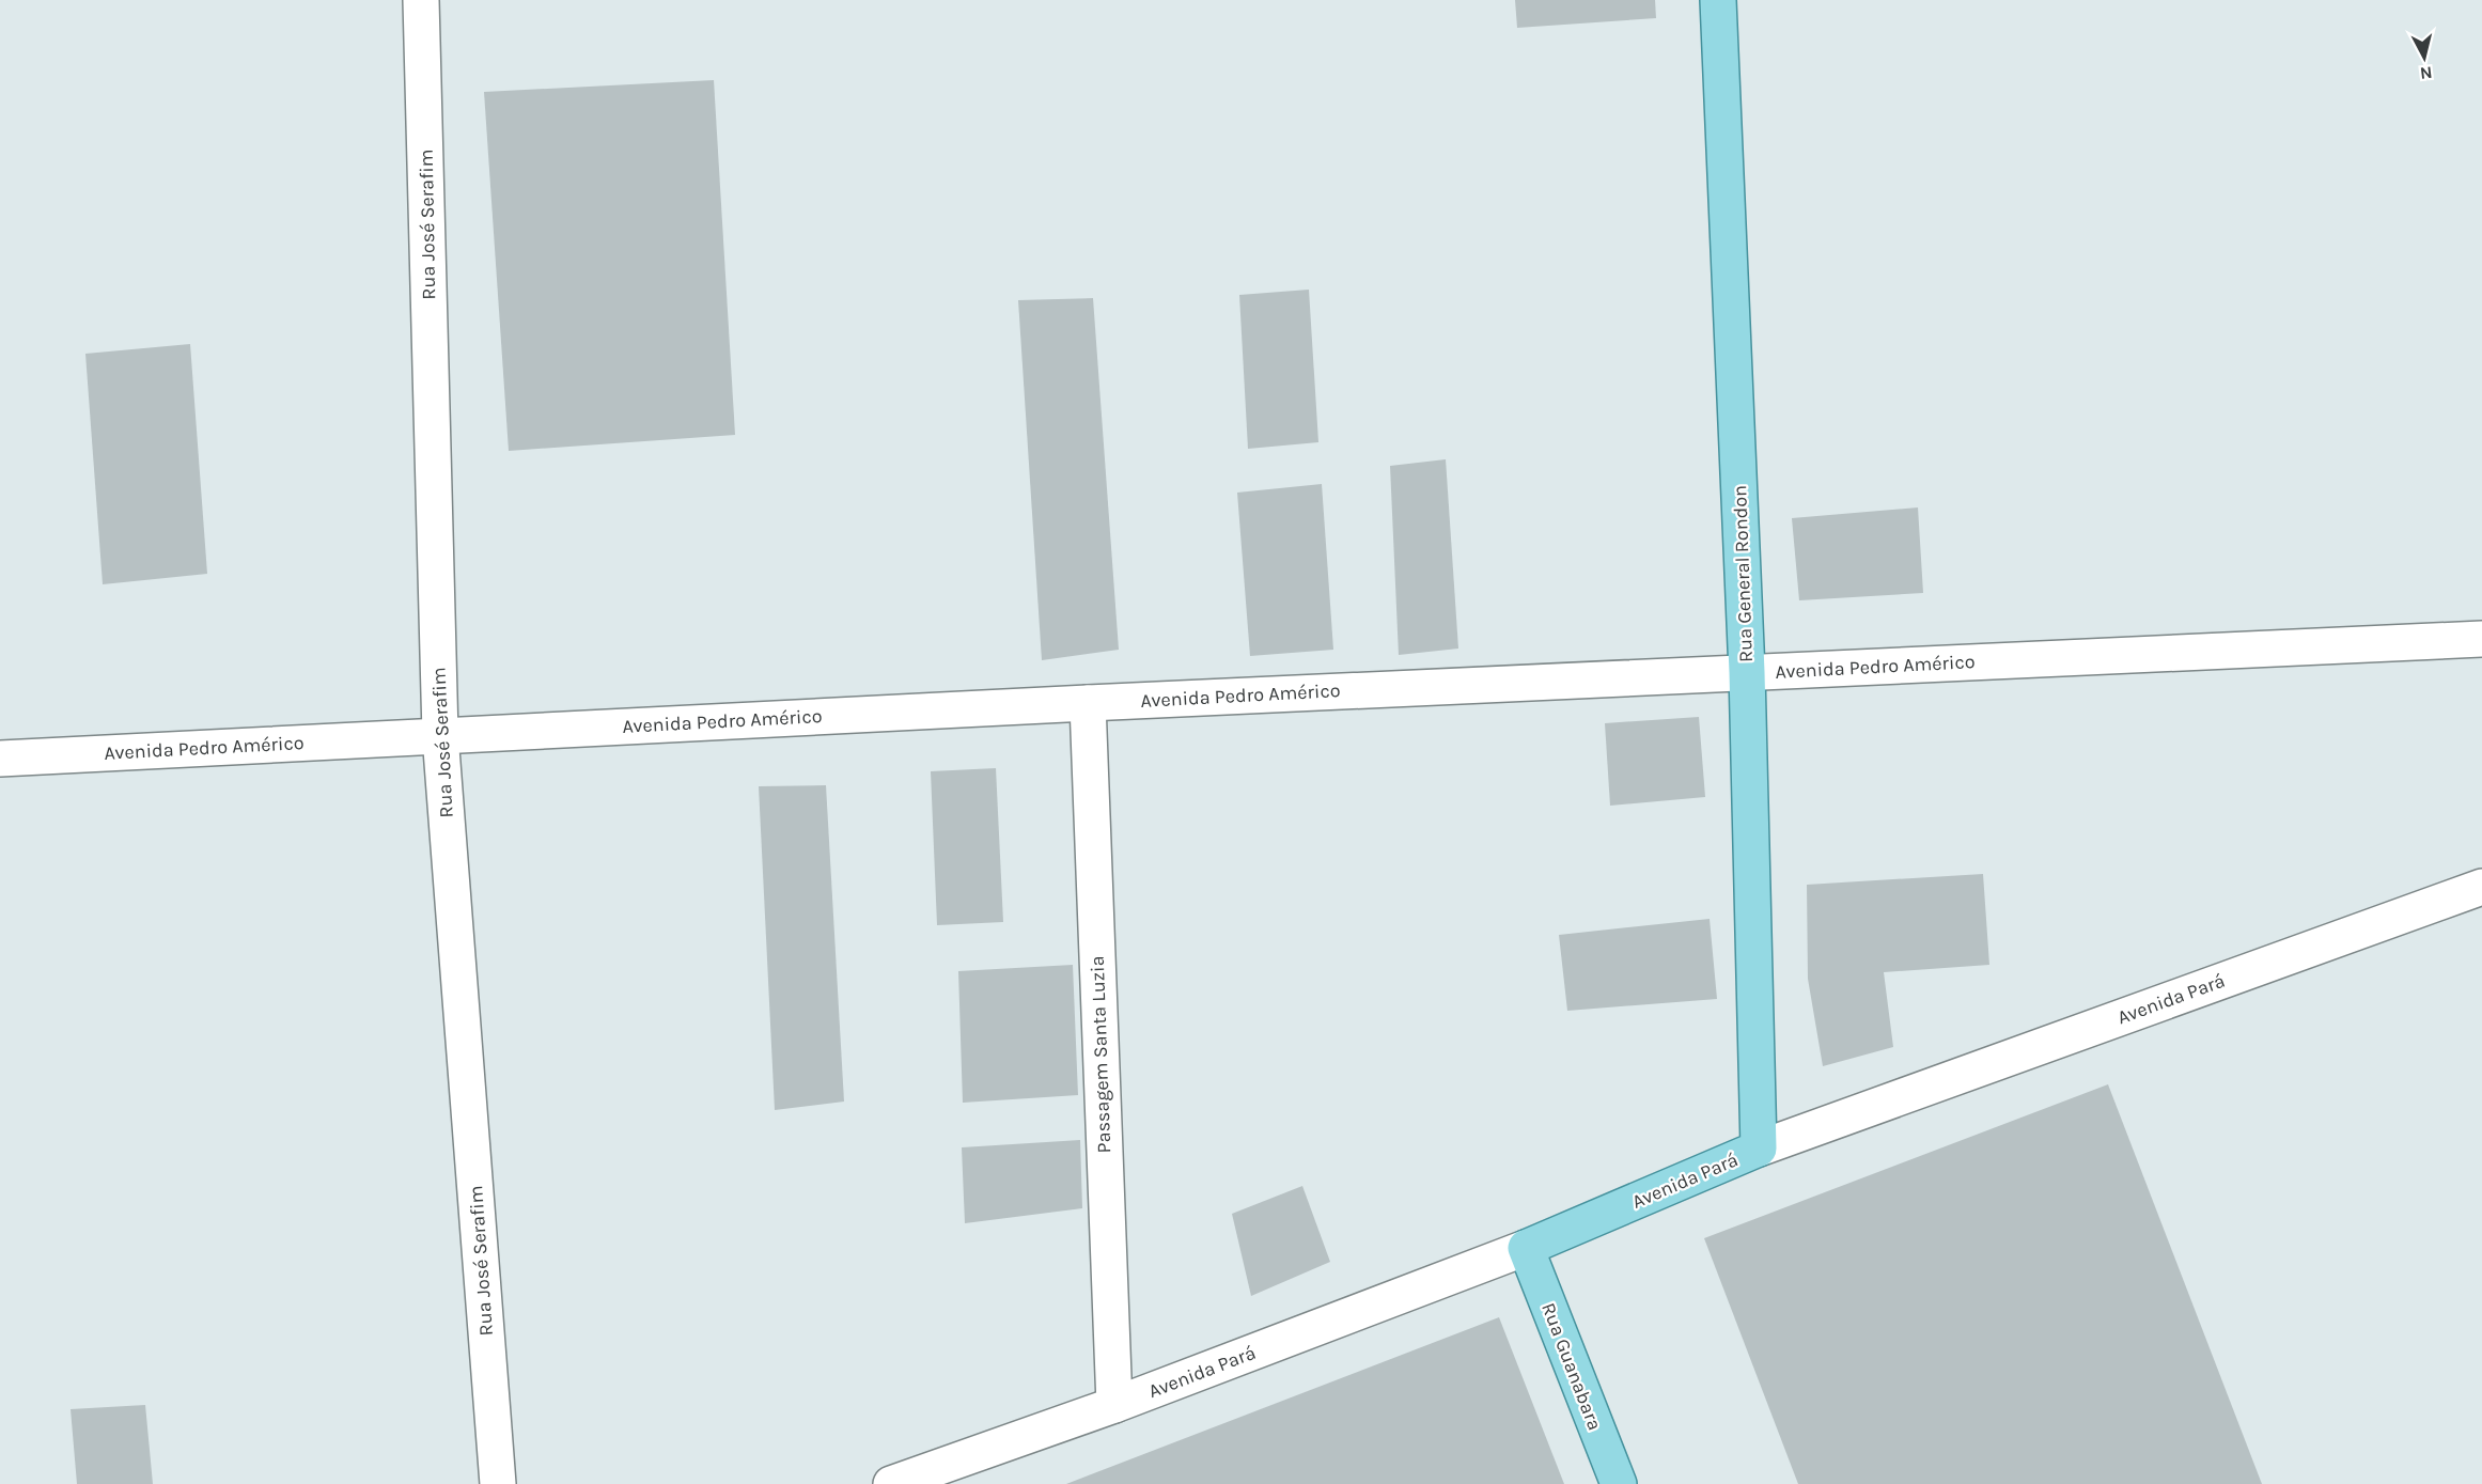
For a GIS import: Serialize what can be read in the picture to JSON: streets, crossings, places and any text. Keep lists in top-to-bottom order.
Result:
{
  "streets": {
    "main road": ["Rua General Rondon", "Avenida Pará", "Rua Guanabara"],
    "street": ["Rua José Serafim", "Avenida Pedro Américo", "Passagem Santa Luzia"]
  },
  "crossings": [
    ["Rua José Serafim", "Avenida Pedro Américo"],
    ["Rua General Rondon", "Avenida Pedro Américo"],
    ["Rua General Rondon", "Avenida Pará"],
    ["Avenida Pedro Américo", "Passagem Santa Luzia"],
    ["Avenida Pará", "Passagem Santa Luzia"],
    ["Avenida Pará", "Rua Guanabara"]
  ],
  "north": "bottom"
}
